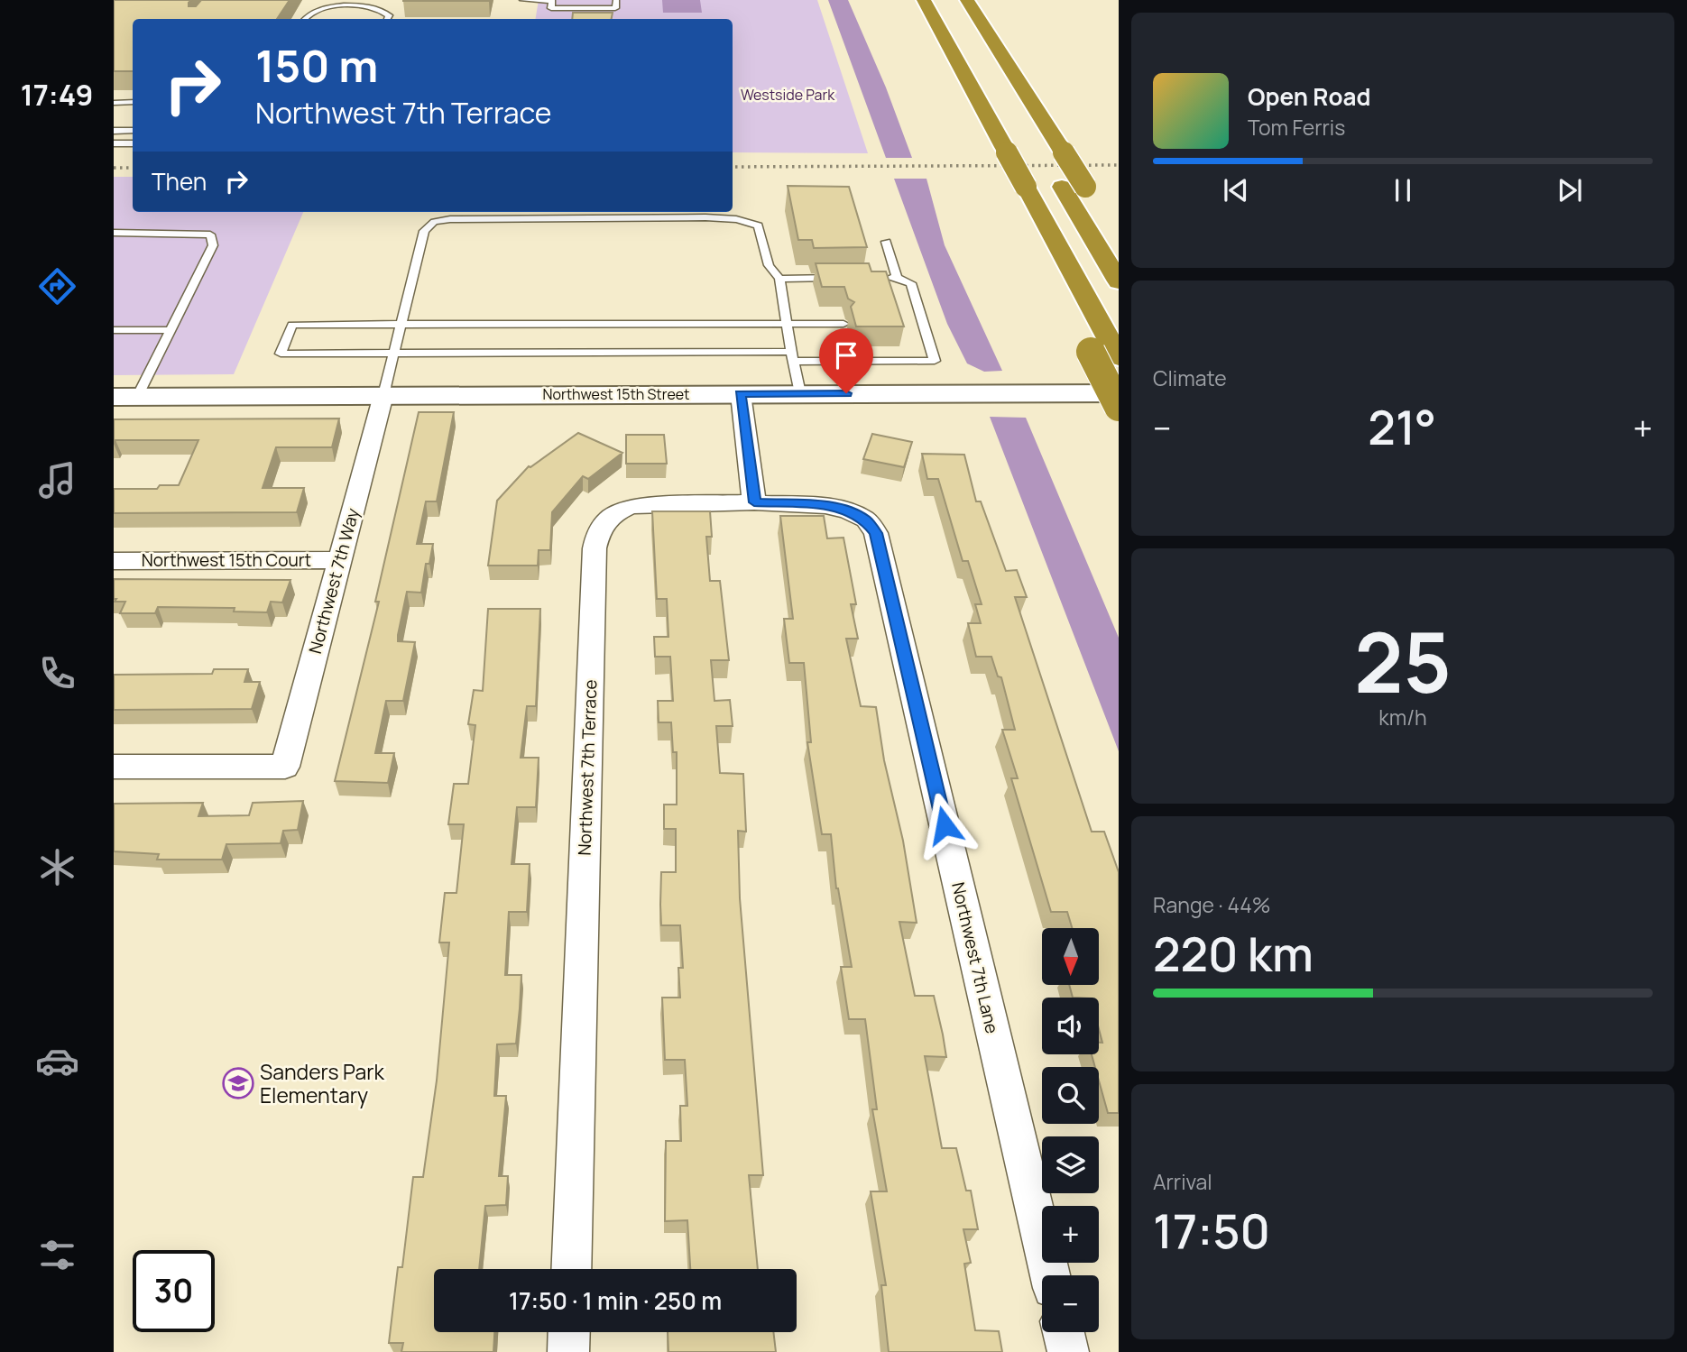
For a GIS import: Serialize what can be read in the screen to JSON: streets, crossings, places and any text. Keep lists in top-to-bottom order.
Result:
{
  "streets": {
    "street": [
      "Northwest 15th Street",
      "Northwest 15th Court",
      "Northwest 7th Way",
      "Northwest 7th Terrace",
      "Northwest 7th Lane"
    ]
  },
  "crossings": [
    ["Northwest 15th Street", "Northwest 7th Way"],
    ["Northwest 15th Court", "Northwest 7th Way"],
    ["Northwest 7th Terrace", "Northwest 7th Lane"]
  ],
  "parks": ["Westside Park"],
  "places": {
    "school or university": ["Sanders Park Elementary"]
  },
  "north": "bottom",
  "page": {
    "tabs": "17:49",
    "turn": ["150 m", "Northwest 7th Terrace"],
    "song": ["Open Road", "Tom Ferris"],
    "then": "Then",
    "tile": [
      "Climate",
      ["25", "km/h"],
      ["Range · 44%", "220 km"],
      ["Arrival", "17:50"]
    ],
    "heat": ["−", "21°", "+"],
    "map_buttons": ["+", "−"],
    "limit": "30",
    "trip": "17:50 · 1 min · 250 m"
  }
}
